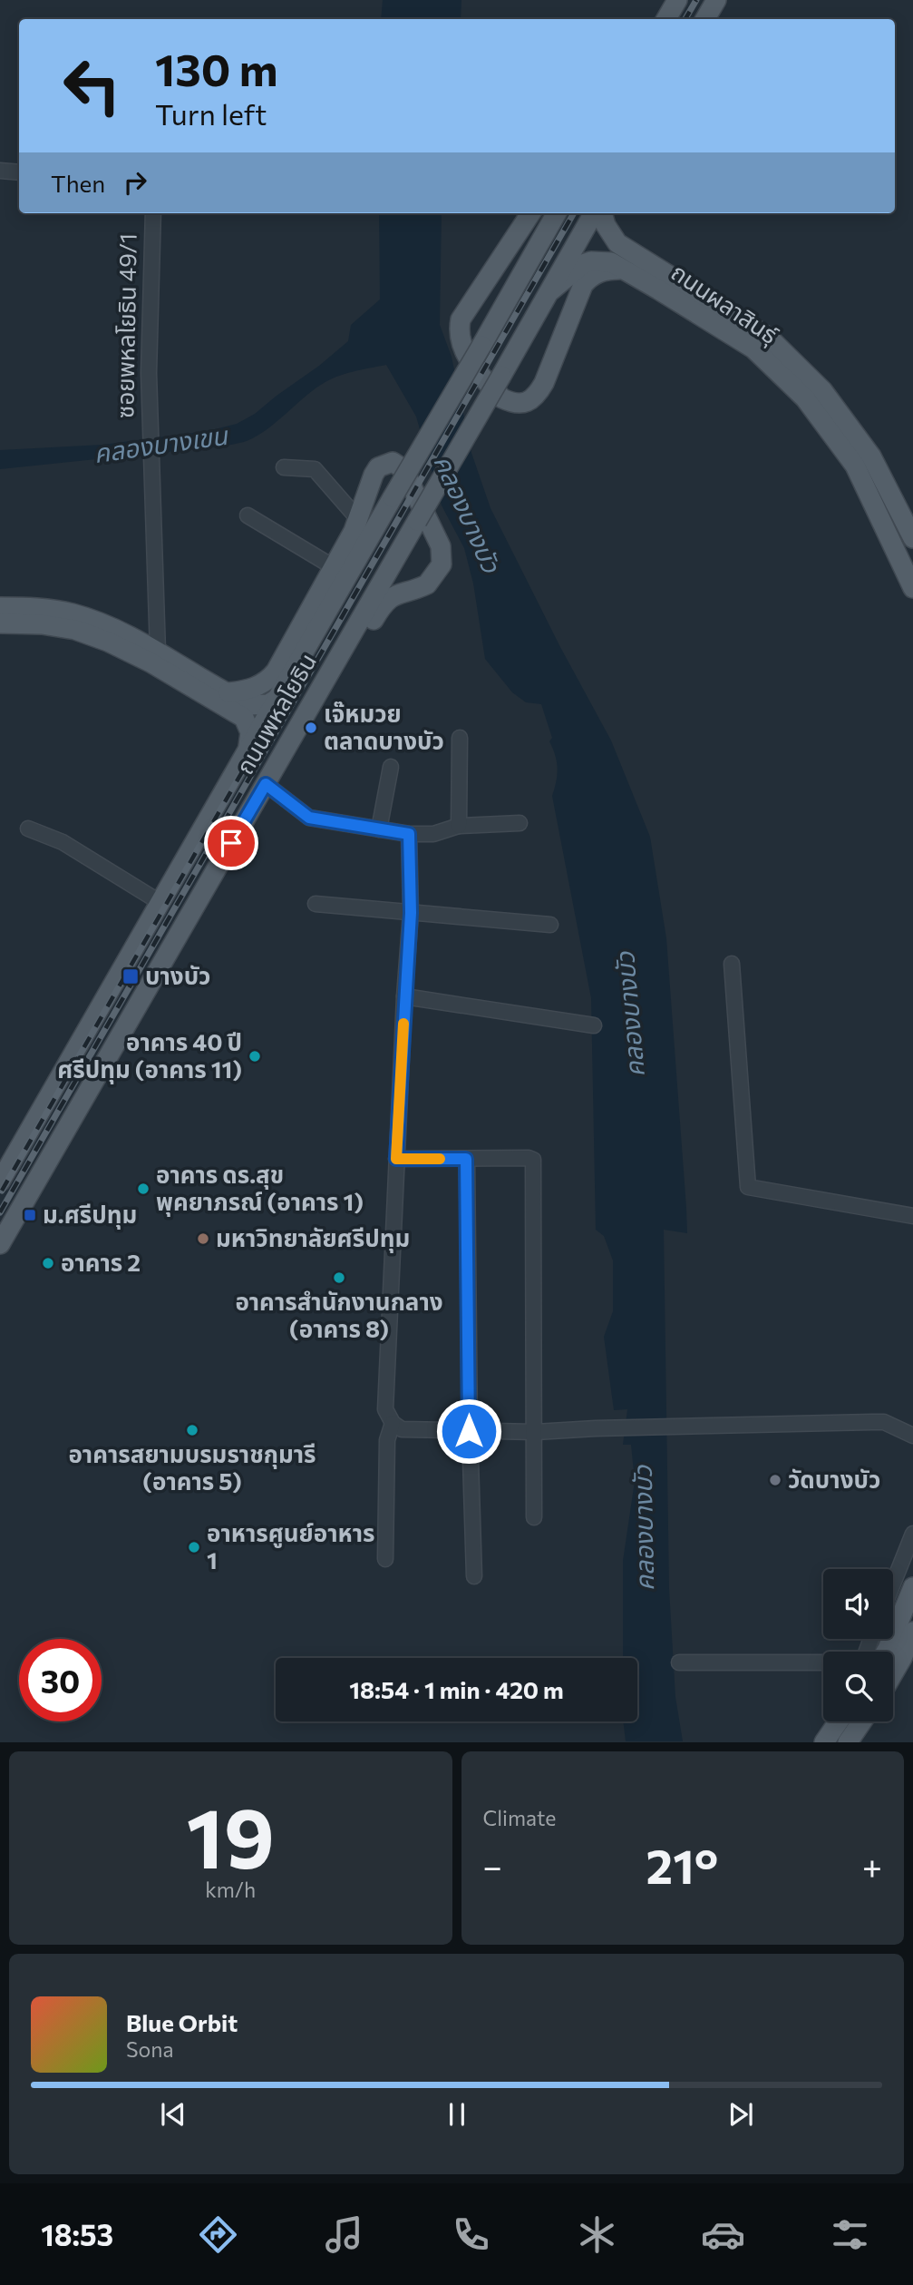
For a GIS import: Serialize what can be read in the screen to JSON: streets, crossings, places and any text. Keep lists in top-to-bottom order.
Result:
{
  "streets": {
    "main road": ["ถนนผลาสินธุ์", "ถนนพหลโยธิน"],
    "street": ["ซอยพหลโยธิน 49/1"]
  },
  "water": ["คลองบางเขน", "คลองบางบัว"],
  "places": {
    "other": [
      "เจ๊หมวย ตลาดบางบัว",
      "อาคาร 40 ปี ศรีปทุม (อาคาร 11)",
      "อาคาร ดร.สุข พุคยาภรณ์ (อาคาร 1)",
      "มหาวิทยาลัยศรีปทุม",
      "อาคาร 2",
      "อาคารสำนักงานกลาง (อาคาร 8)",
      "อาคารสยามบรมราชกุมารี (อาคาร 5)",
      "วัดบางบัว",
      "อาหารศูนย์อาหาร 1"
    ],
    "transit": ["บางบัว", "ม.ศรีปทุม"]
  },
  "page": {
    "turn": ["130 m", "Turn left"],
    "then": "Then",
    "limit": "30",
    "trip": "18:54 · 1 min · 420 m",
    "tile": [
      ["19", "km/h"],
      "Climate"
    ],
    "heat": ["−", "21°", "+"],
    "song": ["Blue Orbit", "Sona"],
    "tabs": "18:53"
  }
}
